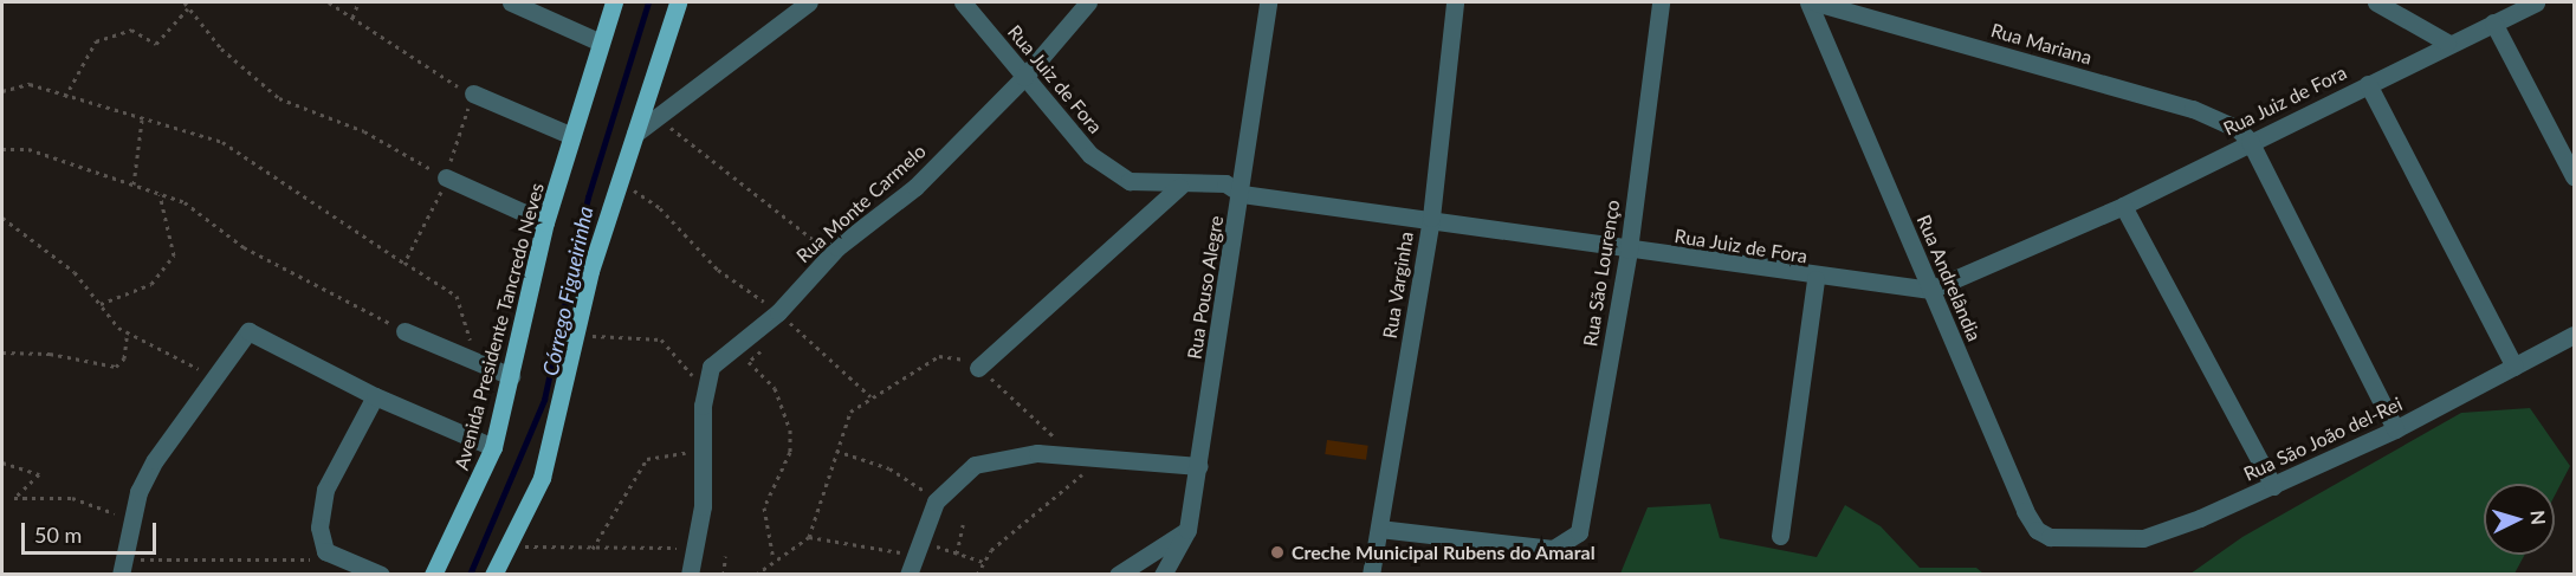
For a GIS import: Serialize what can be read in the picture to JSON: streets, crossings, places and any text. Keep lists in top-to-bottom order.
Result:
{
  "streets": {
    "main road": ["Avenida Presidente Tancredo Neves"],
    "street": [
      "Rua Mariana",
      "Rua Juiz de Fora",
      "Rua Monte Carmelo",
      "Rua São Lourenço",
      "Rua Andrelândia",
      "Rua Varginha",
      "Rua Pouso Alegre",
      "Rua São João del-Rei"
    ]
  },
  "crossings": [
    ["Rua Mariana", "Rua Juiz de Fora"],
    ["Rua Juiz de Fora", "Rua Monte Carmelo"],
    ["Rua Juiz de Fora", "Rua São Lourenço"],
    ["Rua Juiz de Fora", "Rua Andrelândia"],
    ["Rua Juiz de Fora", "Rua Varginha"],
    ["Rua Juiz de Fora", "Rua Pouso Alegre"],
    ["Rua São Lourenço", "Rua Varginha"],
    ["Rua Andrelândia", "Rua São João del-Rei"]
  ],
  "water": ["Córrego Figueirinha"],
  "places": ["Creche Municipal Rubens do Amaral"],
  "scale_bar": "50 m",
  "north": "right"
}
